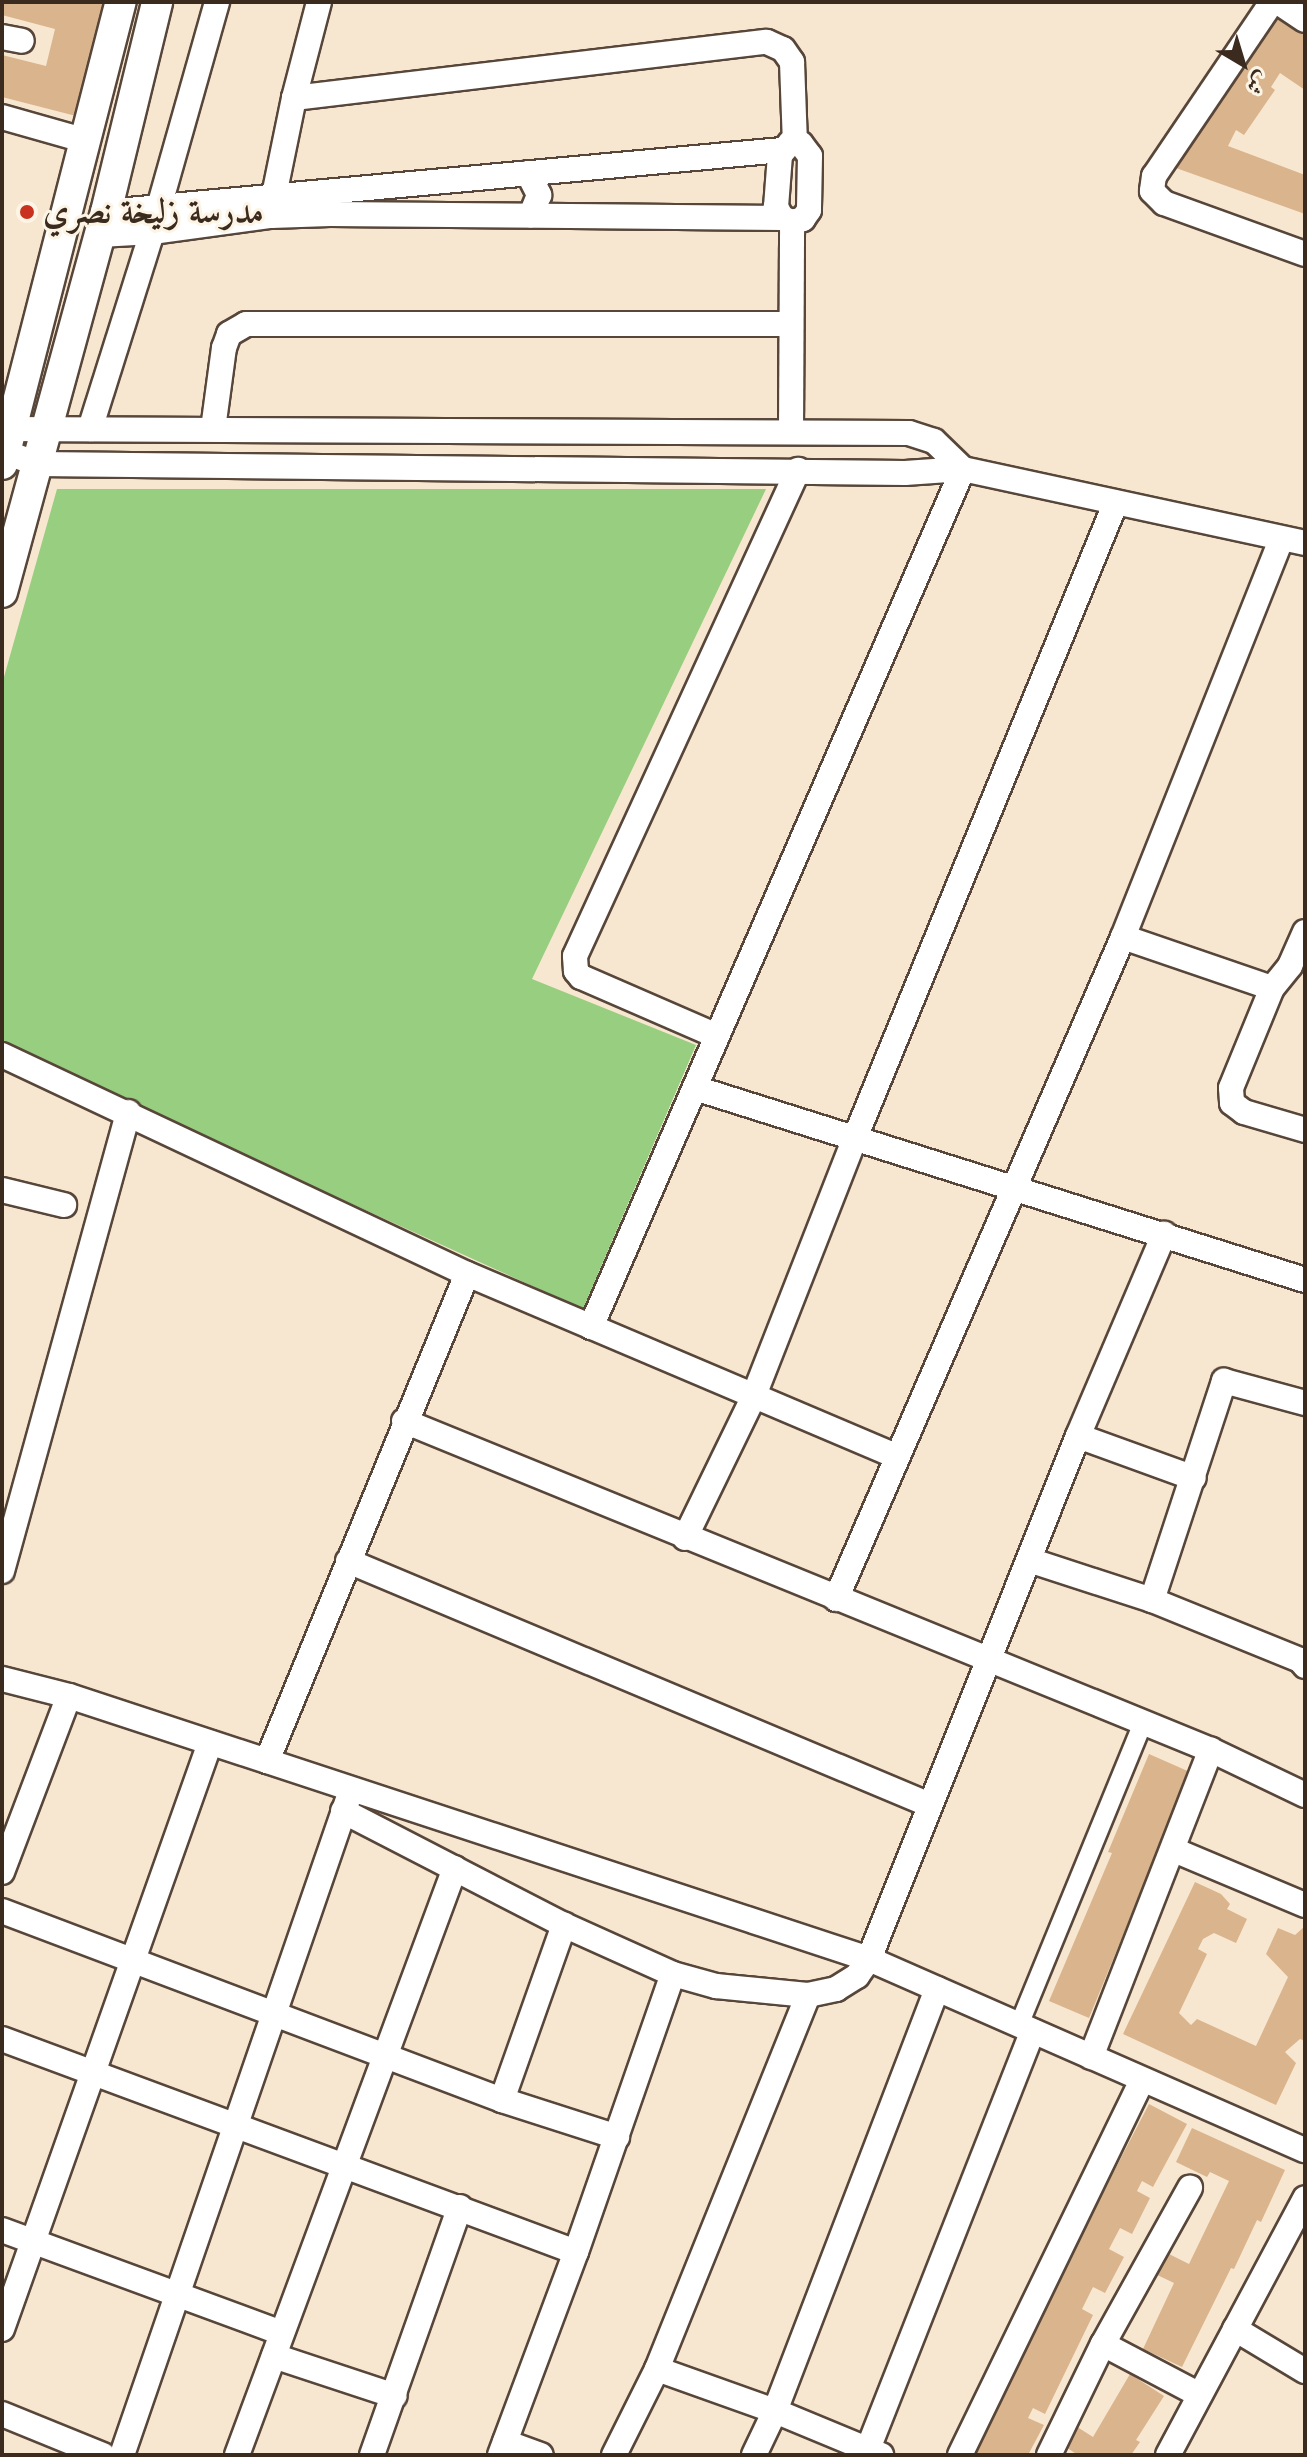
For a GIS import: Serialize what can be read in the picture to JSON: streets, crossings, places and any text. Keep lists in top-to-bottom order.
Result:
{
  "places": ["مدرسة زليخة نصري"],
  "north": "bottom right"
}
